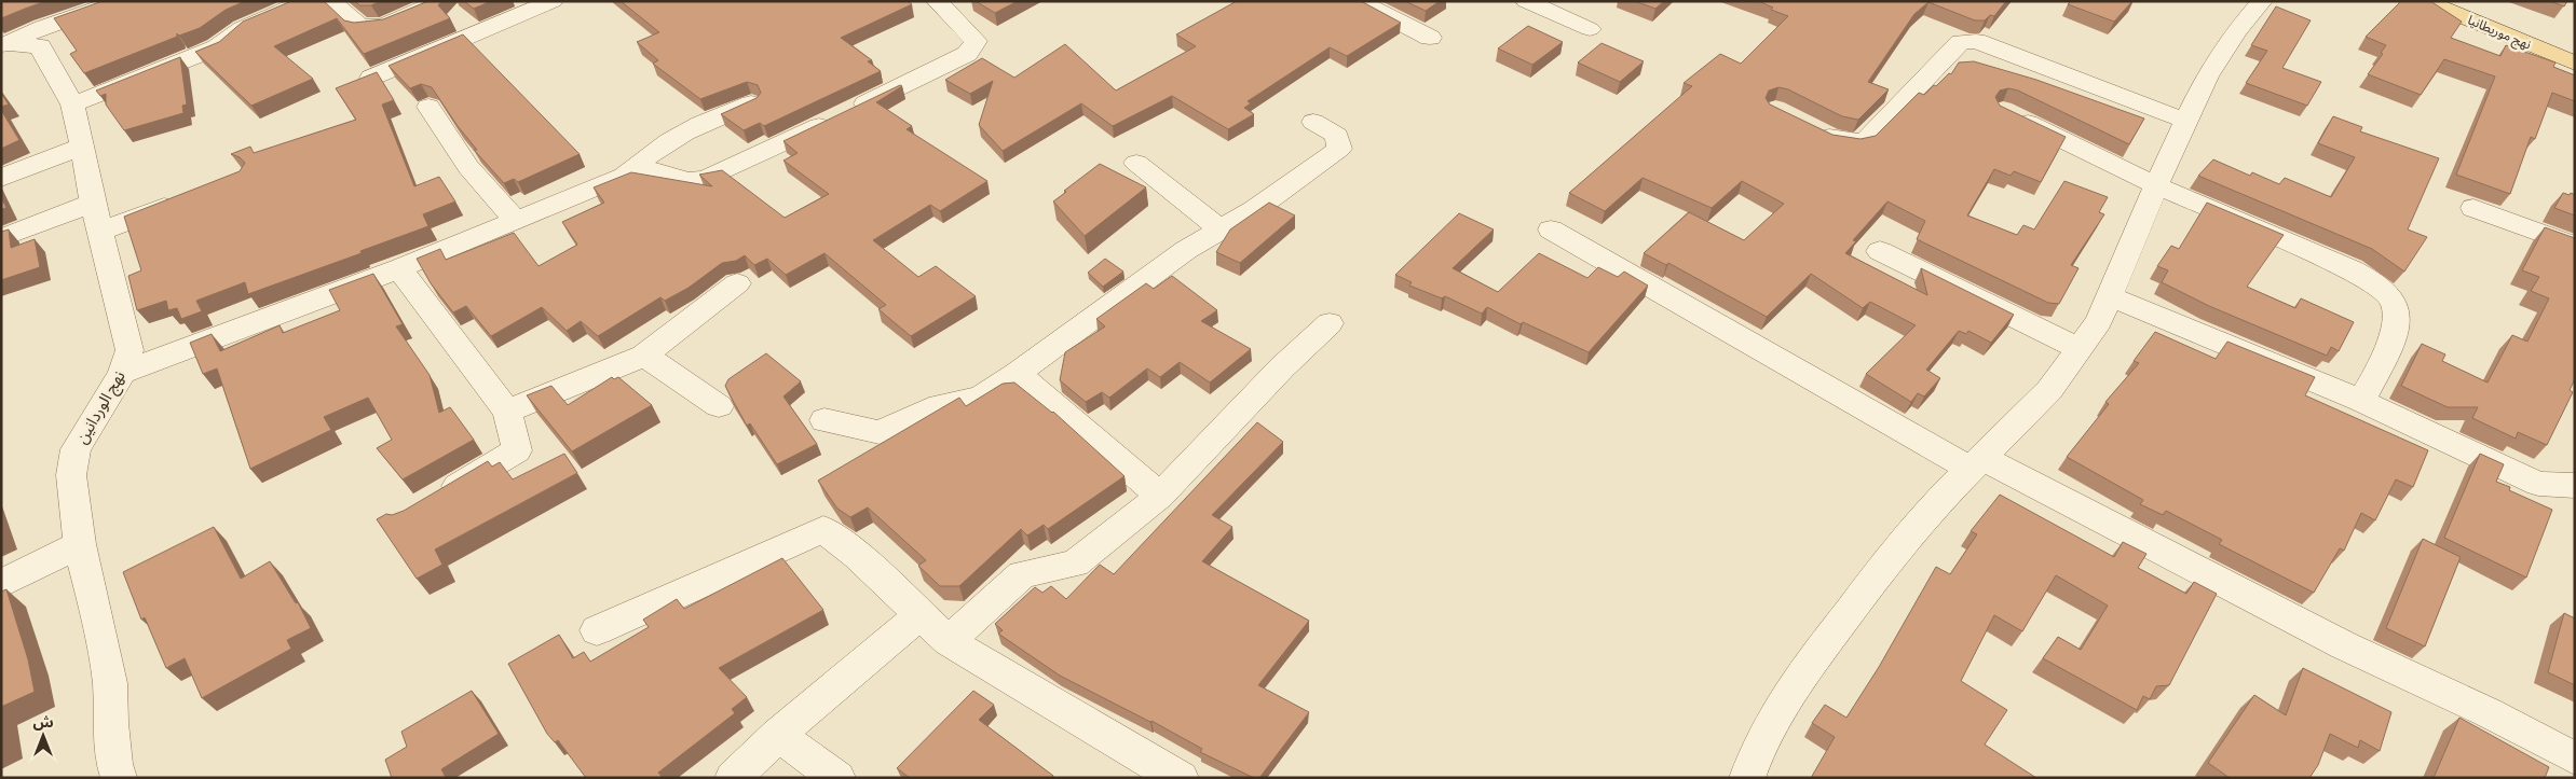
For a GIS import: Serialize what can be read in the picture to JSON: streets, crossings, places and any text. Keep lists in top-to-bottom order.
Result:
{
  "streets": {
    "main road": ["نهج موريطانيا"],
    "street": ["نهج الوردانين"]
  },
  "north": "top"
}
